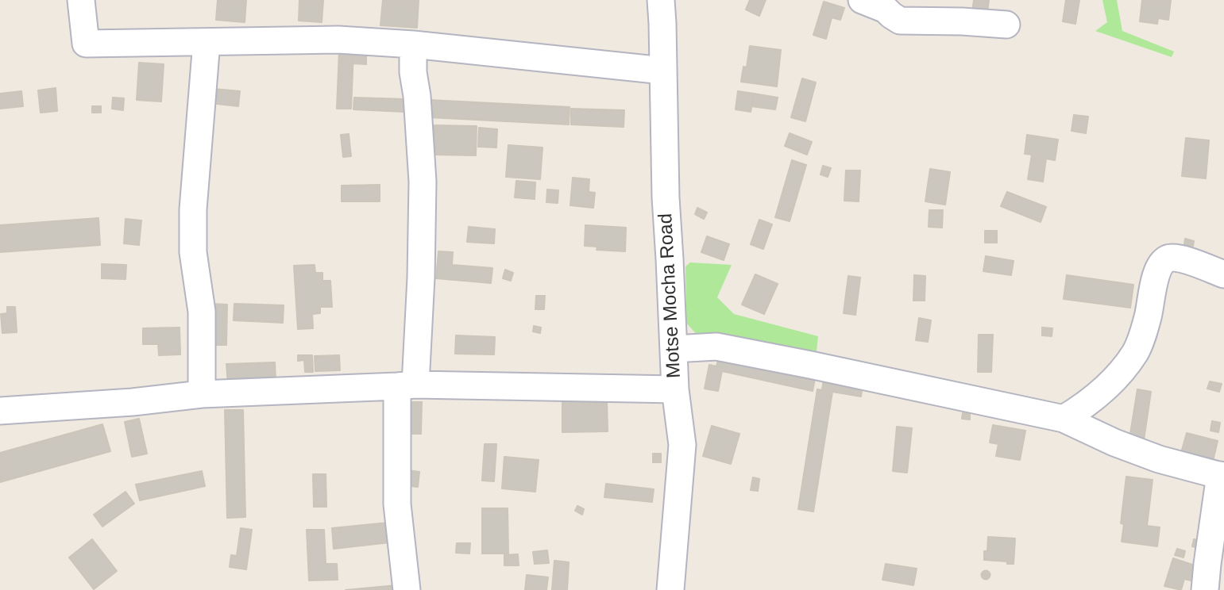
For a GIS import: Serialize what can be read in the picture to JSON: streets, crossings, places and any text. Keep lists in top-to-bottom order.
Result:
{
  "streets": {
    "street": ["Motse Mocha Road"]
  }
}
